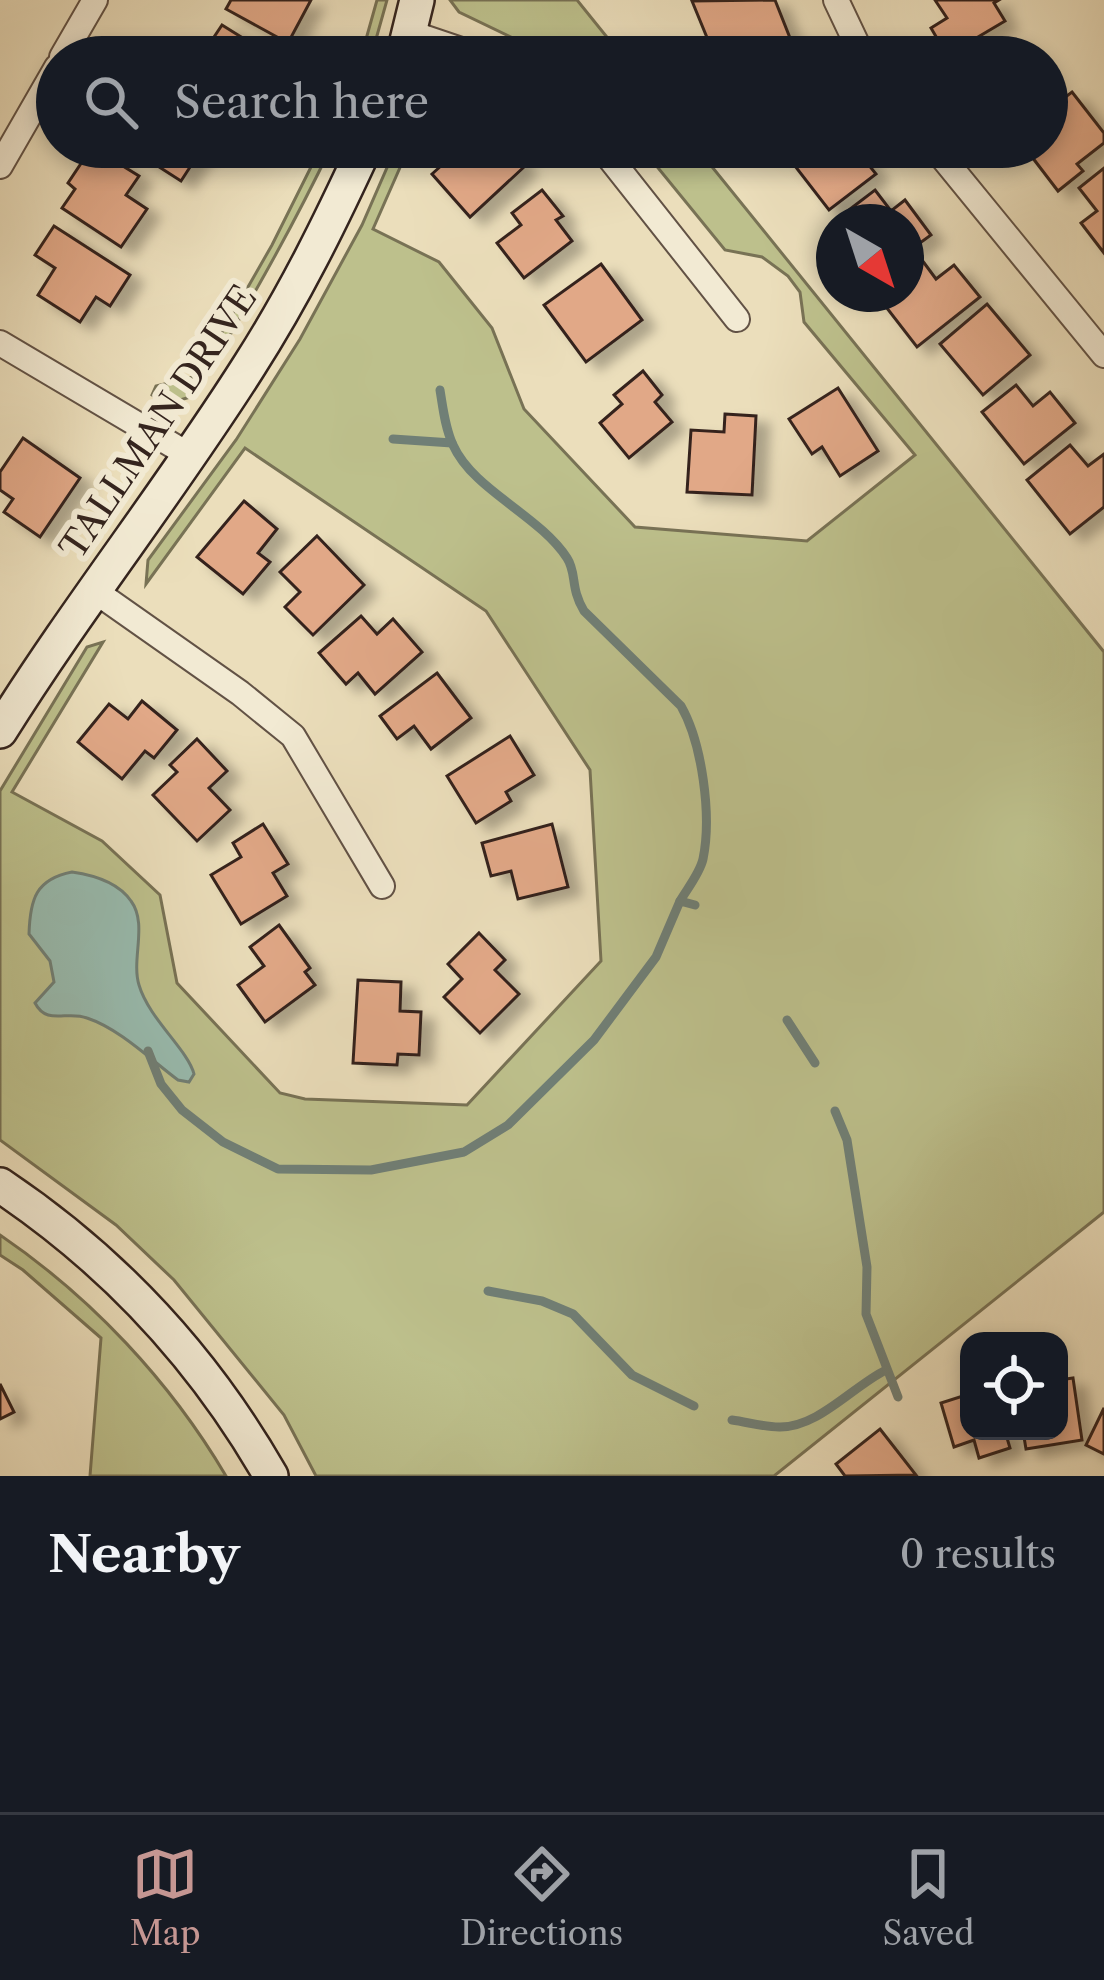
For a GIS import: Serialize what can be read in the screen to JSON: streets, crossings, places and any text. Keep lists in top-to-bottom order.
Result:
{
  "streets": {
    "street": ["TALLMAN DRIVE"]
  },
  "north": "bottom right",
  "page": {
    "search": "Search here",
    "heading": ["Nearby", "0 results"],
    "nav": ["Map", "Directions", "Saved"]
  }
}
